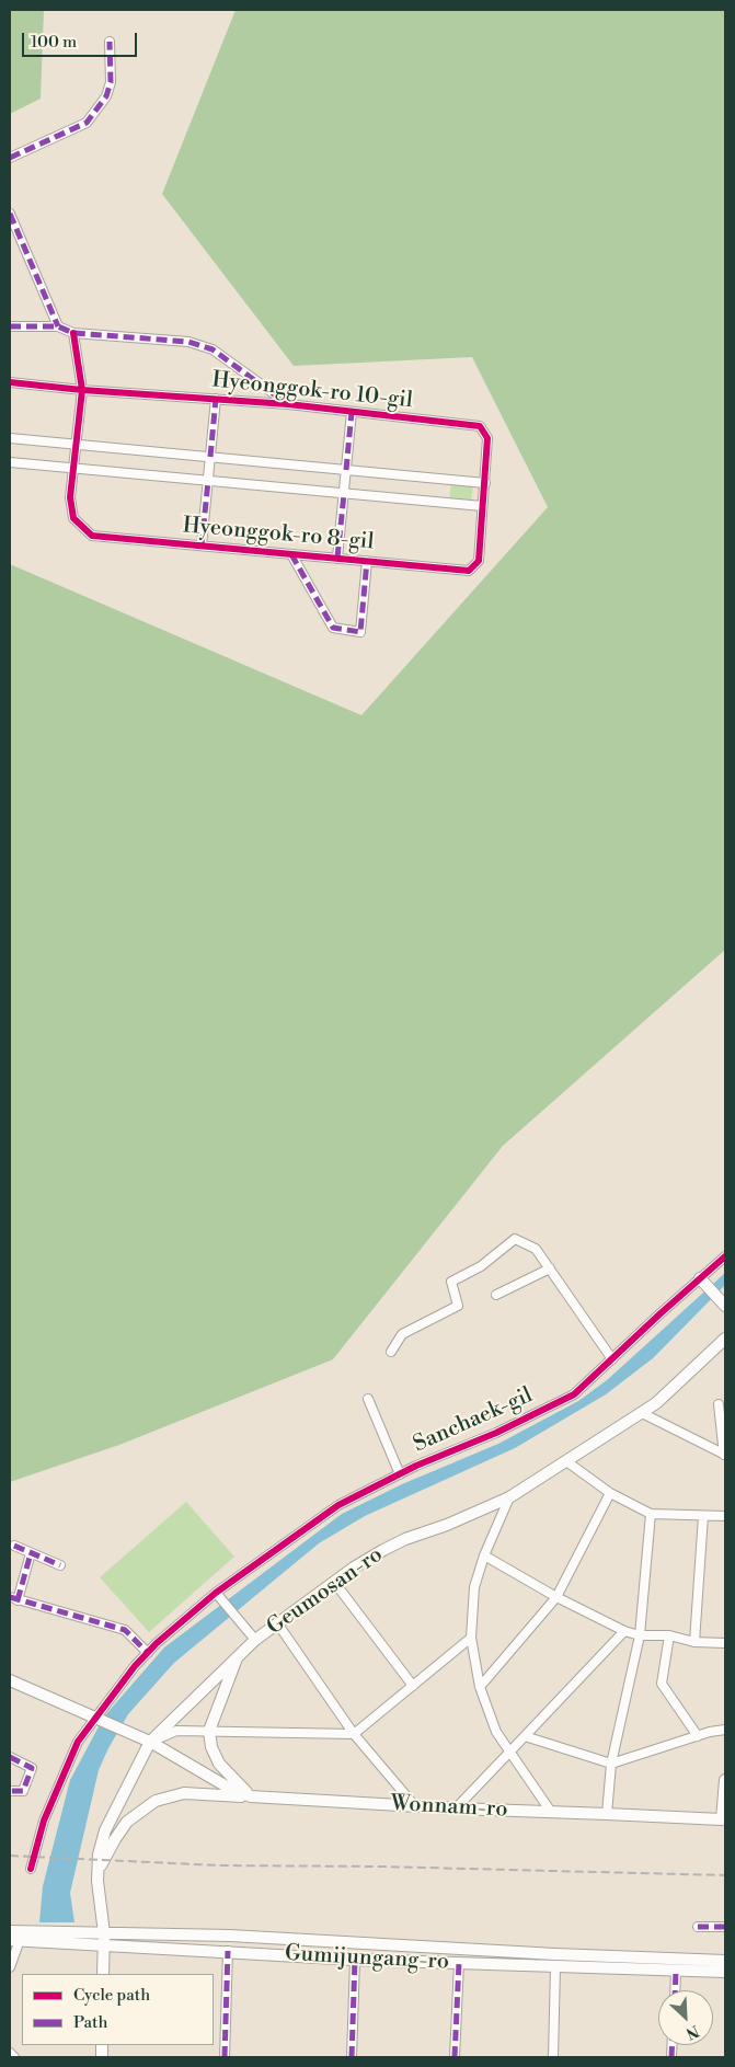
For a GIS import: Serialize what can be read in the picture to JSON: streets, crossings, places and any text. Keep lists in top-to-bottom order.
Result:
{
  "streets": {
    "street": [
      "Hyeonggok-ro 10-gil",
      "Hyeonggok-ro 8-gil",
      "Sanchaek-gil",
      "Geumosan-ro",
      "Wonnam-ro",
      "Gumijungang-ro"
    ]
  },
  "crossings": [
    ["Hyeonggok-ro 10-gil", "Hyeonggok-ro 8-gil"],
    ["Sanchaek-gil", "Wonnam-ro"],
    ["Geumosan-ro", "Wonnam-ro"],
    ["Geumosan-ro", "Gumijungang-ro"]
  ],
  "legend": ["Cycle path", "Path"],
  "scale_bar": "100 m",
  "north": "bottom right"
}
